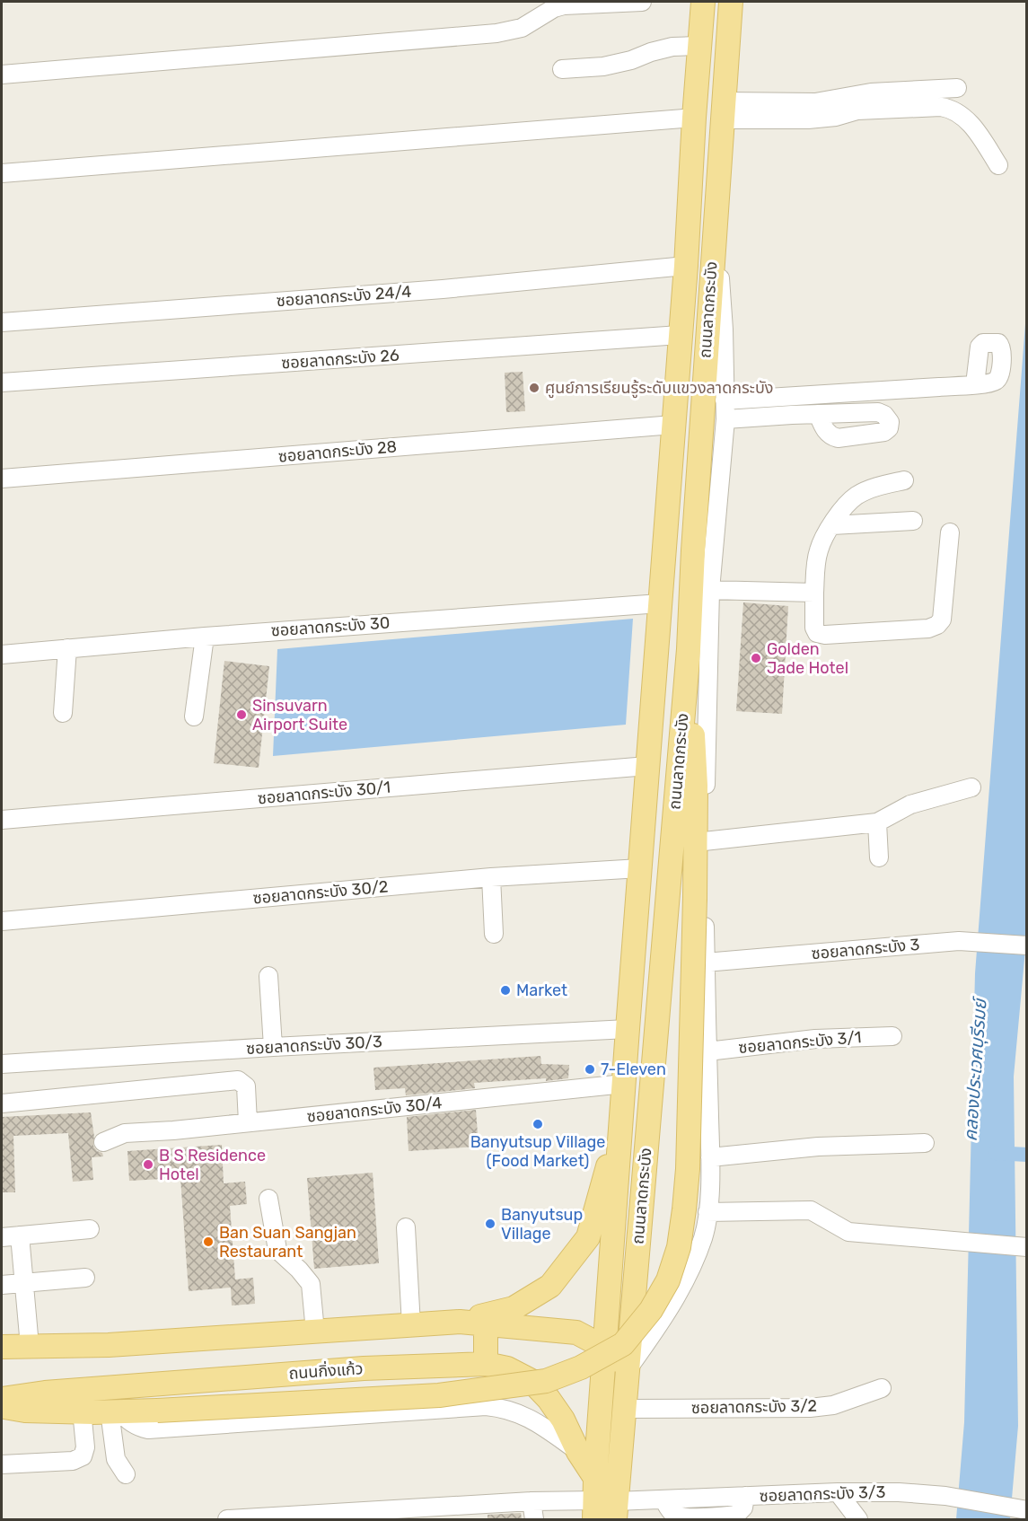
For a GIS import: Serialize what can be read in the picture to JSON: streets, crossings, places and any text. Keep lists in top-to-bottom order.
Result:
{
  "streets": {
    "main road": ["ถนนลาดกระบัง", "ถนนกิ่งแก้ว"],
    "street": [
      "ซอยลาดกระบัง 24/4",
      "ซอยลาดกระบัง 26",
      "ซอยลาดกระบัง 28",
      "ซอยลาดกระบัง 30",
      "ซอยลาดกระบัง 30/1",
      "ซอยลาดกระบัง 30/2",
      "ซอยลาดกระบัง 3",
      "ซอยลาดกระบัง 3/1",
      "ซอยลาดกระบัง 30/3",
      "ซอยลาดกระบัง 30/4",
      "ซอยลาดกระบัง 3/2",
      "ซอยลาดกระบัง 3/3"
    ]
  },
  "crossings": [
    ["ซอยลาดกระบัง 24/4", "ถนนลาดกระบัง"],
    ["ถนนลาดกระบัง", "ซอยลาดกระบัง 26"],
    ["ถนนลาดกระบัง", "ซอยลาดกระบัง 28"],
    ["ถนนลาดกระบัง", "ซอยลาดกระบัง 30"],
    ["ถนนลาดกระบัง", "ซอยลาดกระบัง 30/1"],
    ["ถนนลาดกระบัง", "ซอยลาดกระบัง 30/2"],
    ["ถนนลาดกระบัง", "ซอยลาดกระบัง 30/3"],
    ["ถนนลาดกระบัง", "ซอยลาดกระบัง 30/4"],
    ["ถนนลาดกระบัง", "ถนนกิ่งแก้ว"],
    ["ถนนลาดกระบัง", "ซอยลาดกระบัง 3/2"],
    ["ถนนลาดกระบัง", "ซอยลาดกระบัง 3/3"],
    ["ถนนกิ่งแก้ว", "ซอยลาดกระบัง 3/3"]
  ],
  "water": ["คลองประเวศบุรีรมย์"],
  "places": [
    "ศูนย์การเรียนรู้ระดับแขวงลาดกระบัง",
    "Golden Jade Hotel",
    "Sinsuvarn Airport Suite",
    "Market",
    "7-Eleven",
    "Banyutsup Village (Food Market)",
    "B S Residence Hotel",
    "Banyutsup Village",
    "Ban Suan Sangjan Restaurant"
  ]
}
